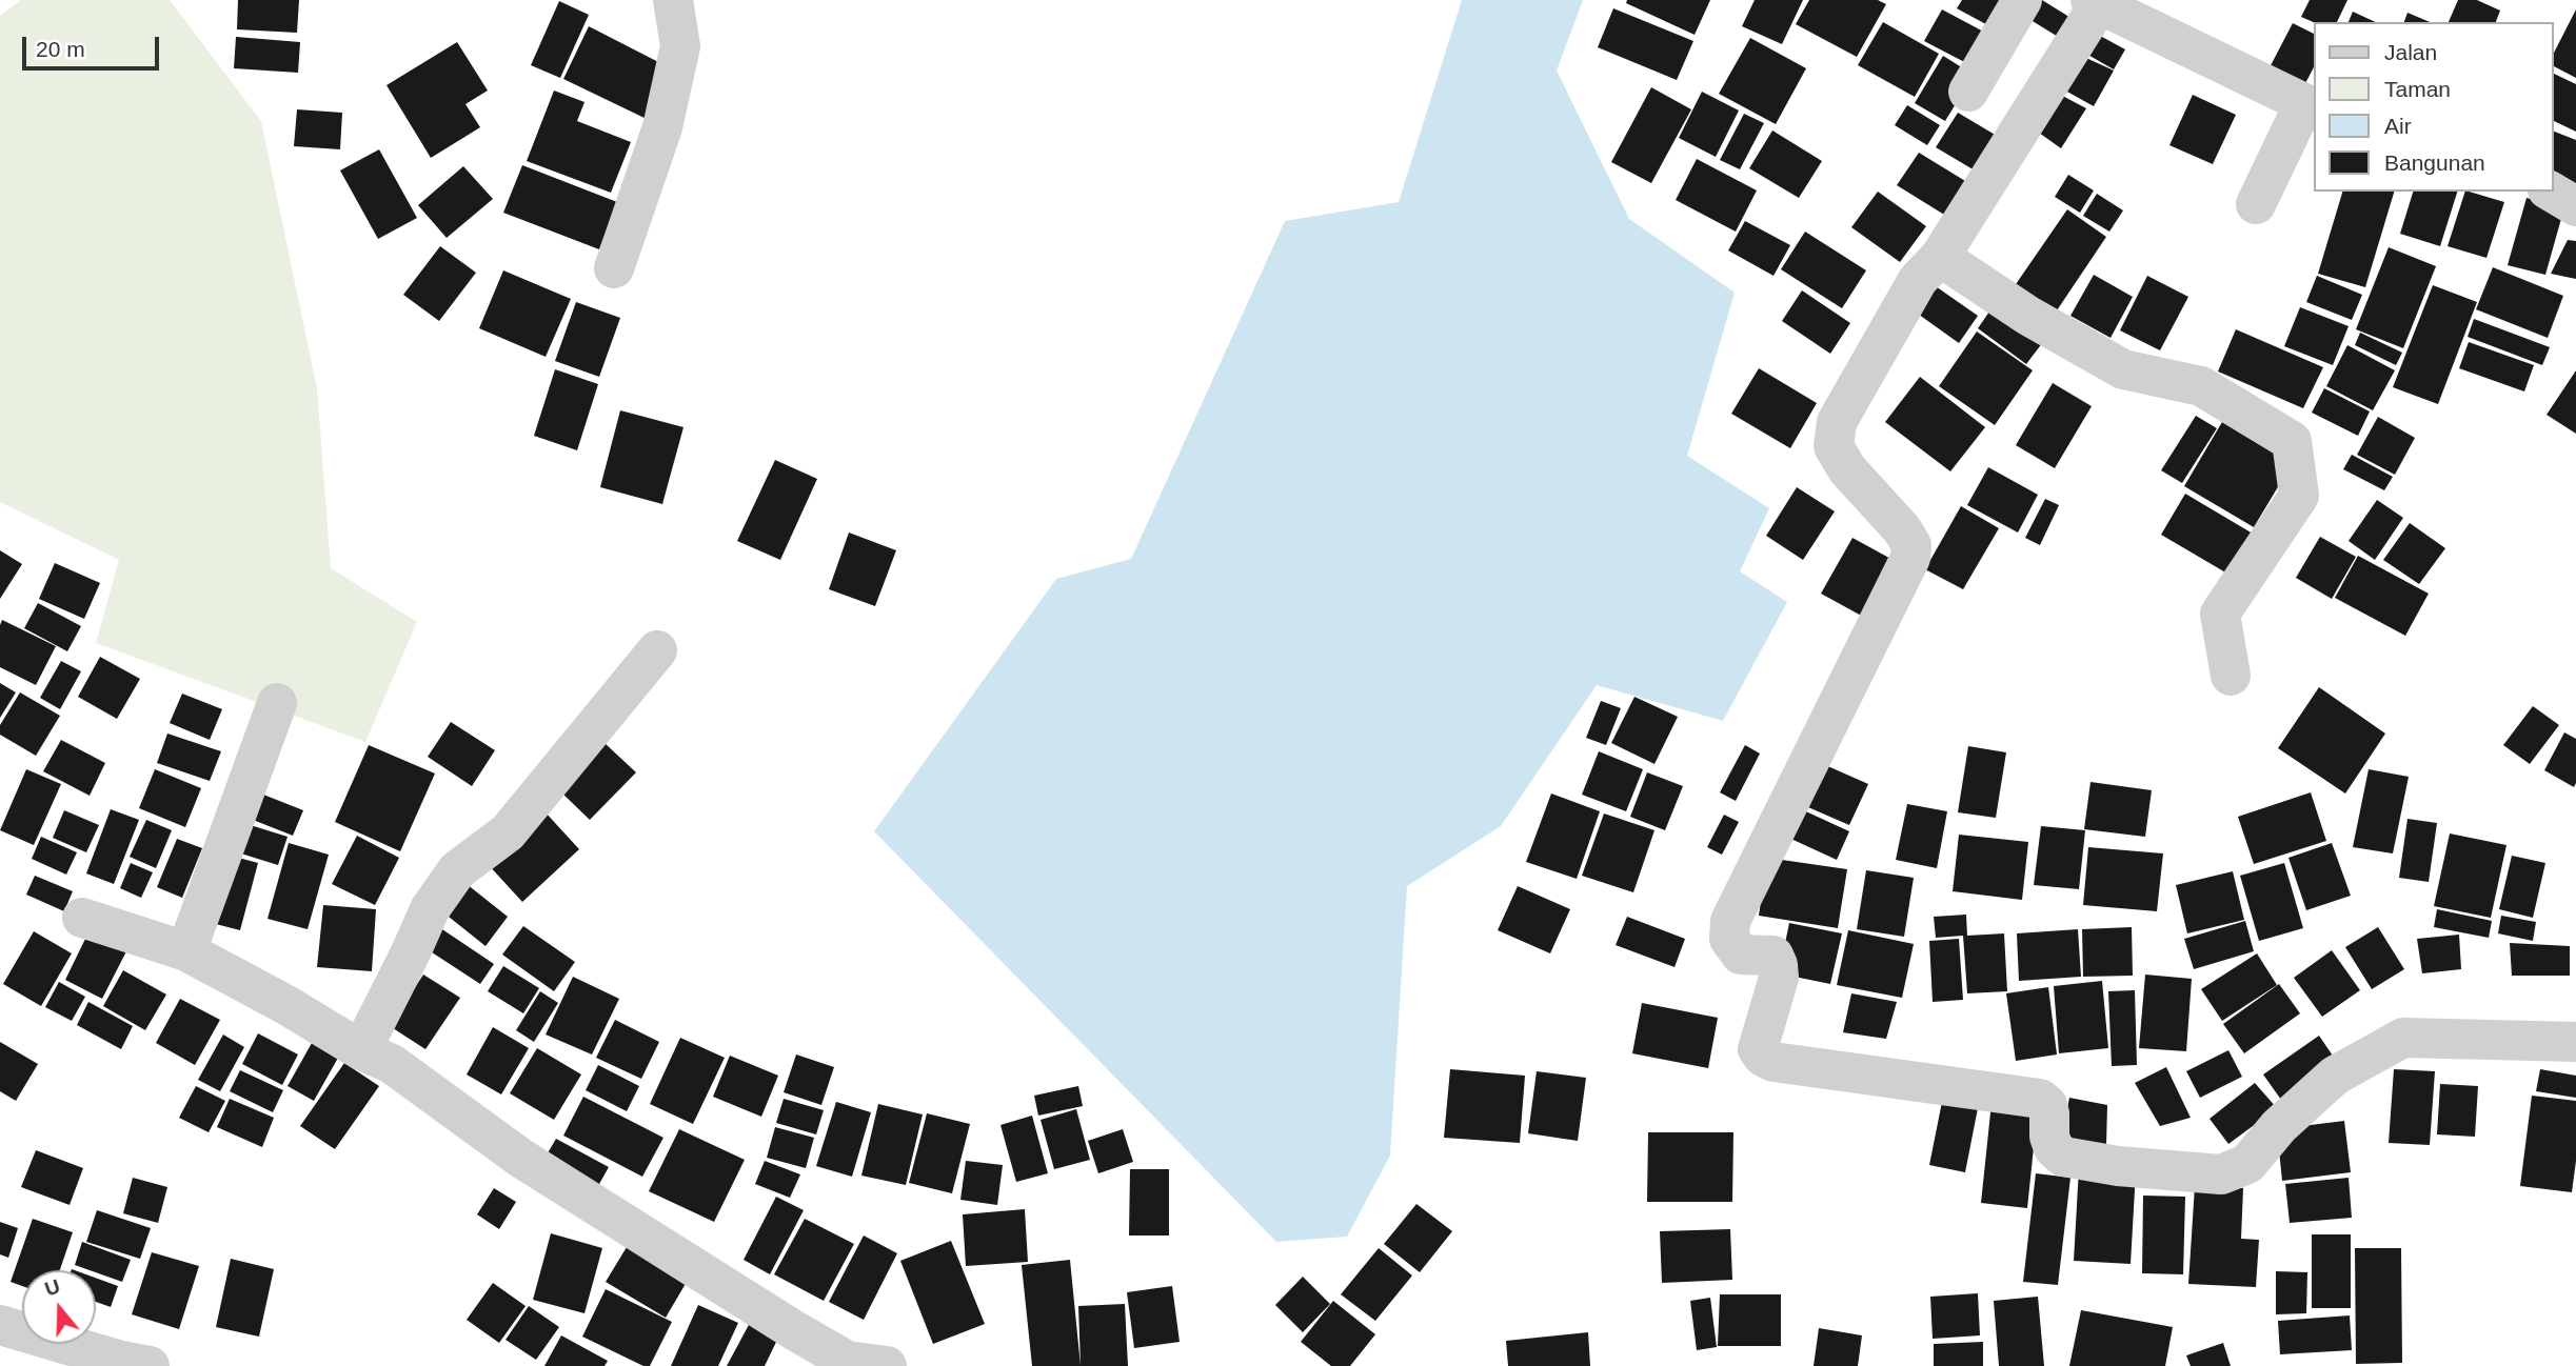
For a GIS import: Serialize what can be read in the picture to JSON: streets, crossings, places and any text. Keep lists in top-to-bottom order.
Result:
{
  "legend": [
    "Jalan",
    "Taman",
    "Air",
    "Bangunan"
  ],
  "scale_bar": "20 m",
  "north": "top"
}
